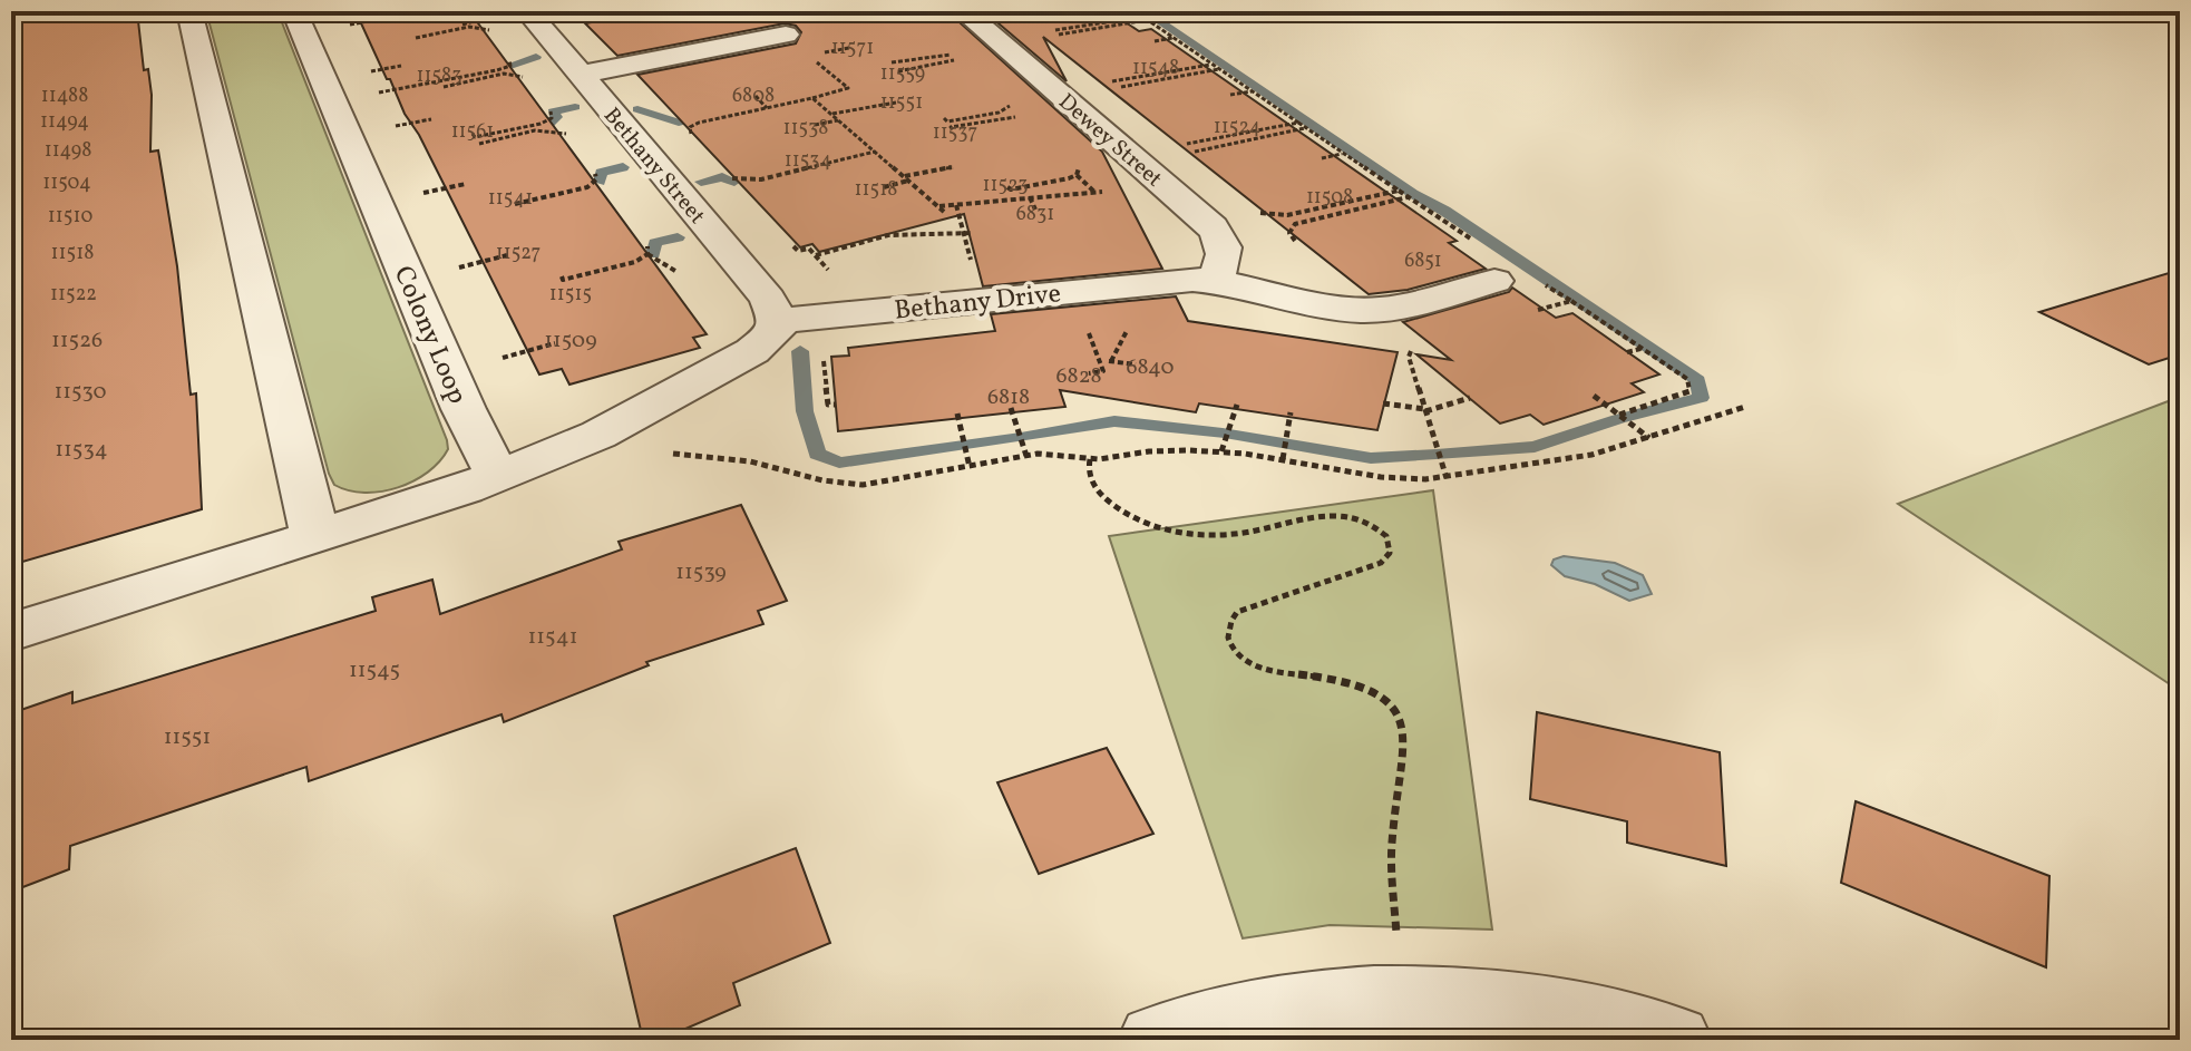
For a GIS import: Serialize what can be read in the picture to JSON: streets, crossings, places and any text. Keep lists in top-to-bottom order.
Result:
{
  "streets": {
    "street": [
      "Dewey Street",
      "Bethany Street",
      "Bethany Drive",
      "Colony Loop"
    ]
  },
  "crossings": [
    ["Dewey Street", "Bethany Drive"],
    ["Bethany Street", "Bethany Drive"]
  ],
  "house_numbers": [
    "11571",
    "11548",
    "11559",
    "11583",
    "11488",
    "6808",
    "11551",
    "11494",
    "11524",
    "11538",
    "11561",
    "11537",
    "11498",
    "11534",
    "11504",
    "11523",
    "11518",
    "11508",
    "11541",
    "6831",
    "11510",
    "11518",
    "11527",
    "6851",
    "11522",
    "11515",
    "11526",
    "11509",
    "6840",
    "6828",
    "11530",
    "6818",
    "11534",
    "11539",
    "11541",
    "11545",
    "11551"
  ]
}
